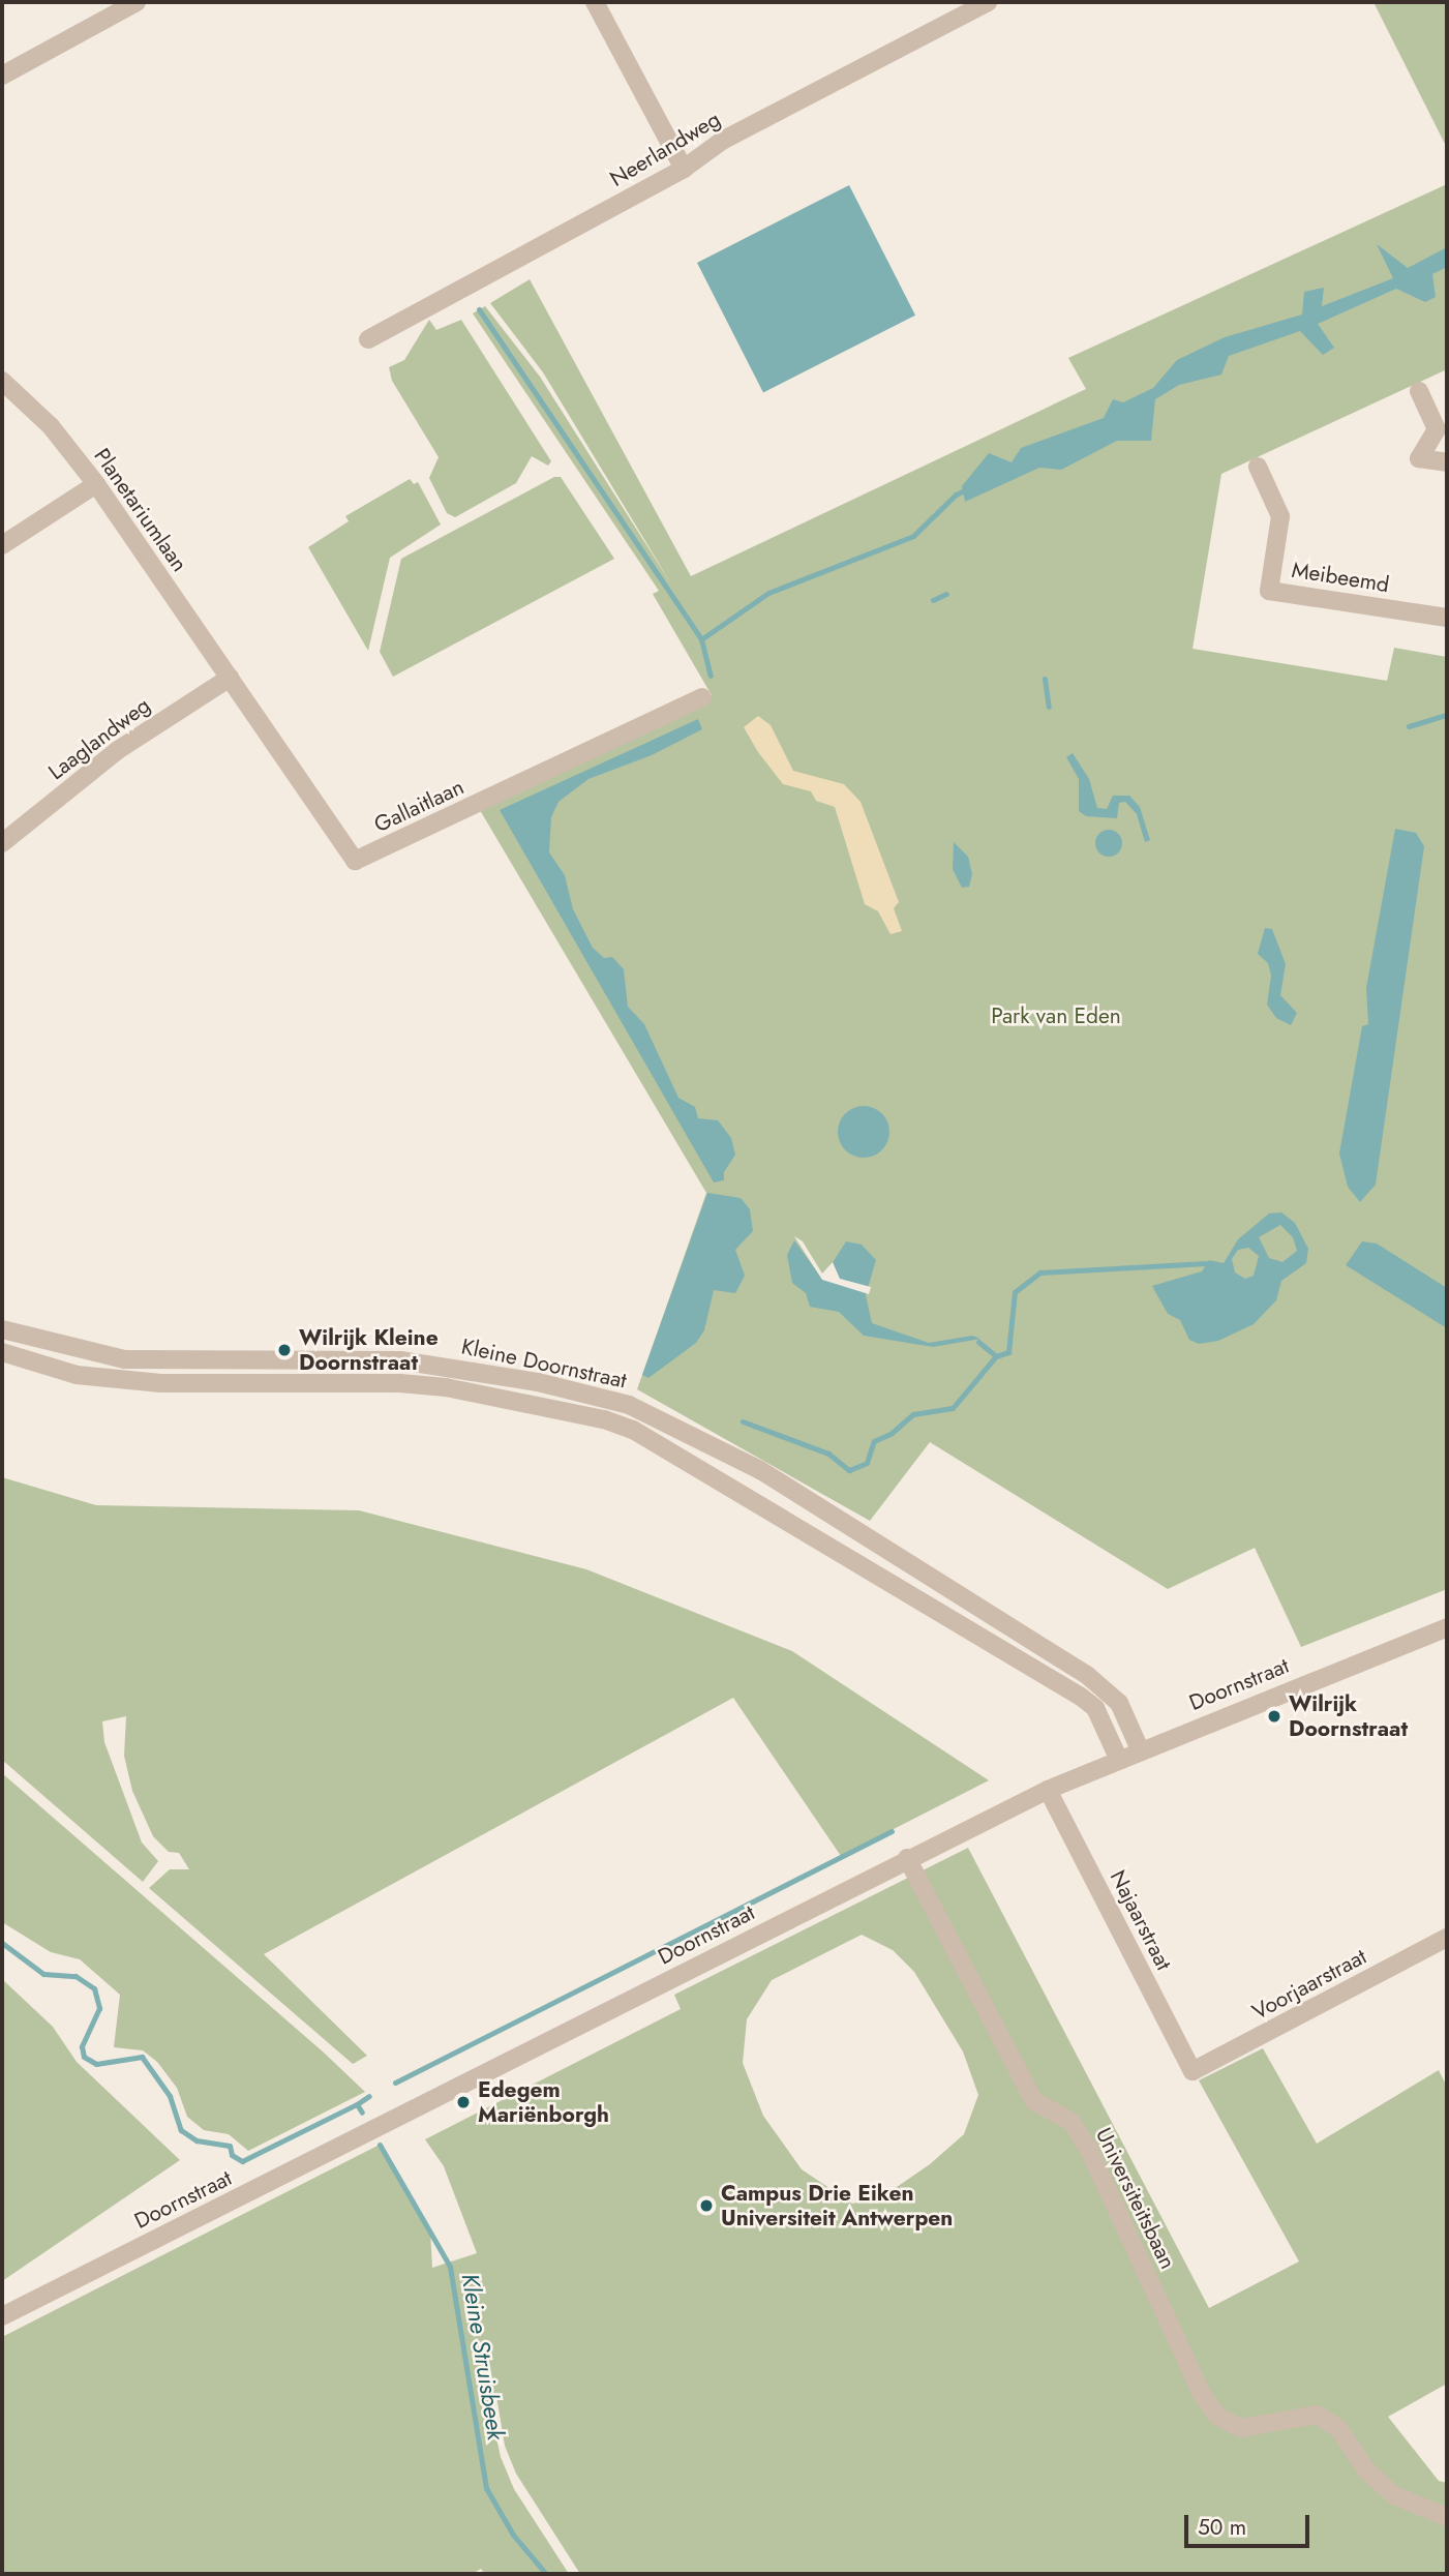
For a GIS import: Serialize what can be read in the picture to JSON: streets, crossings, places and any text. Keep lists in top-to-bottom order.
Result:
{
  "streets": {
    "street": [
      "Neerlandweg",
      "Planetariumlaan",
      "Meibeemd",
      "Laaglandweg",
      "Gallaitlaan",
      "Kleine Doornstraat",
      "Doornstraat",
      "Najaarstraat",
      "Voorjaarstraat",
      "Universiteitsbaan"
    ]
  },
  "crossings": [
    ["Planetariumlaan", "Laaglandweg"],
    ["Planetariumlaan", "Gallaitlaan"],
    ["Laaglandweg", "Gallaitlaan"],
    ["Kleine Doornstraat", "Doornstraat"],
    ["Doornstraat", "Najaarstraat"],
    ["Doornstraat", "Universiteitsbaan"],
    ["Najaarstraat", "Voorjaarstraat"]
  ],
  "water": ["Kleine Struisbeek"],
  "parks": ["Park van Eden"],
  "places": [
    "Wilrijk Kleine Doornstraat",
    "Wilrijk Doornstraat",
    "Edegem Mariënborgh",
    "Campus Drie Eiken Universiteit Antwerpen"
  ],
  "scale_bar": "50 m"
}
